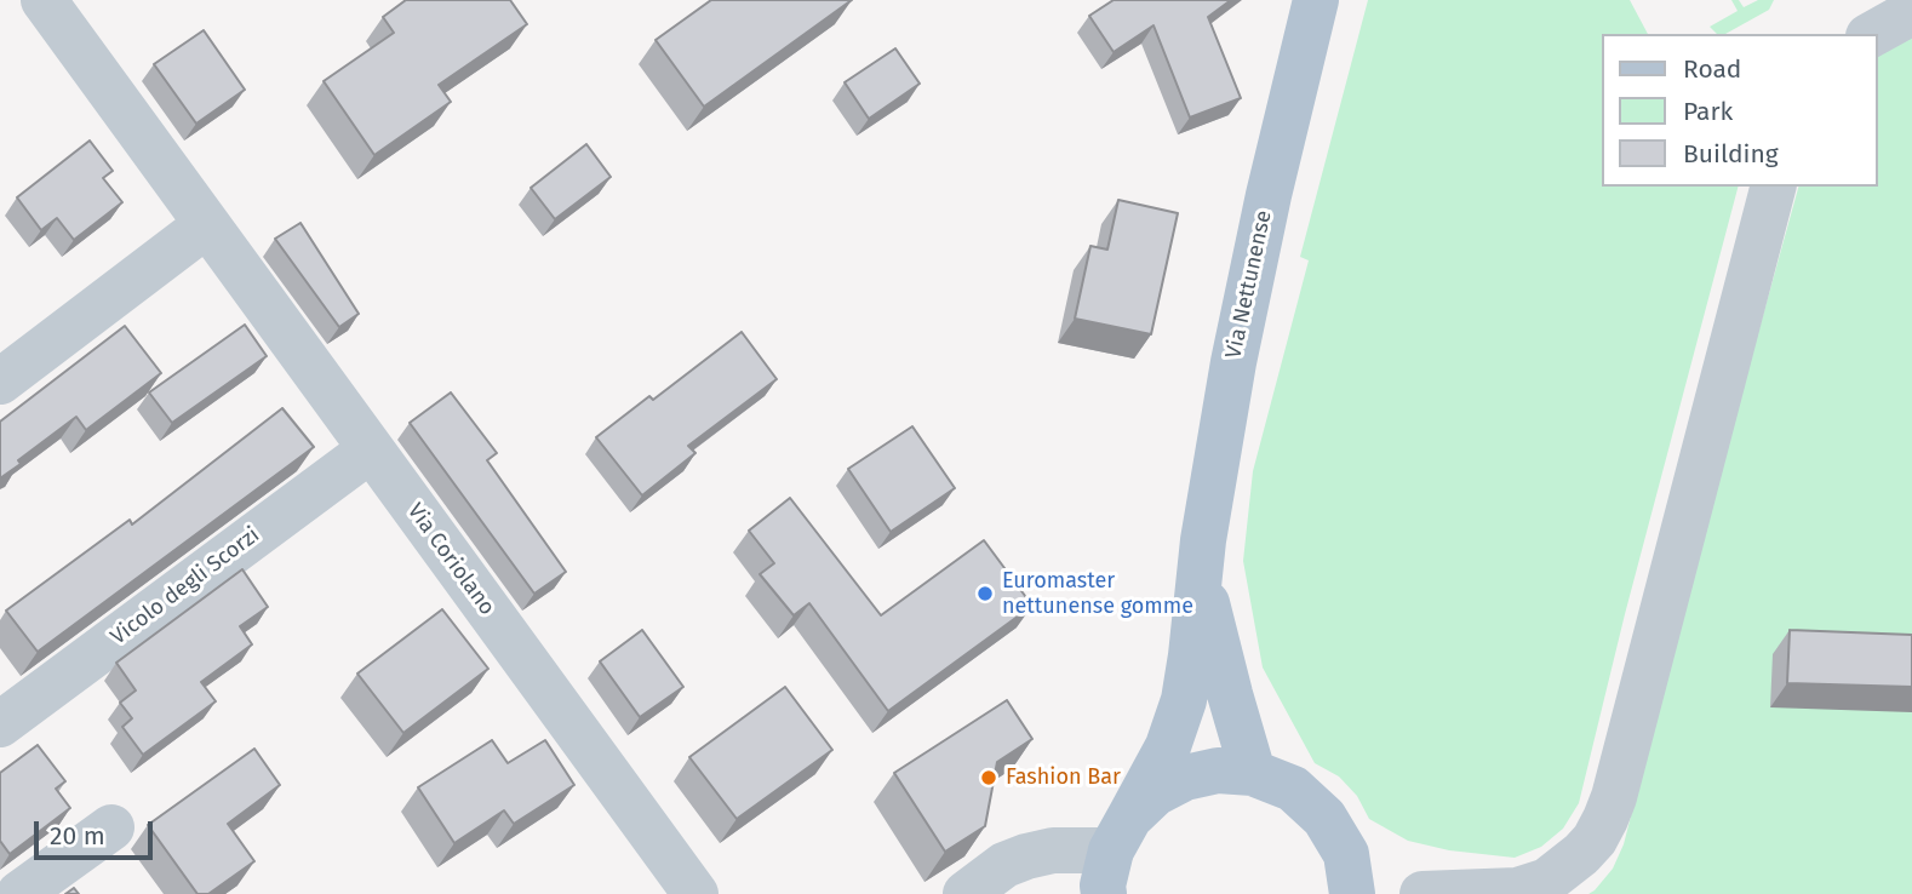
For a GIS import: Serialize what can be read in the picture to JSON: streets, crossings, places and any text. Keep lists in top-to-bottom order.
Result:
{
  "streets": {
    "main road": ["Via Nettunense"],
    "street": ["Via Coriolano", "Vicolo degli Scorzi"]
  },
  "crossings": [
    ["Via Coriolano", "Vicolo degli Scorzi"]
  ],
  "places": ["Euromaster nettunense gomme", "Fashion Bar"],
  "legend": ["Road", "Park", "Building"],
  "scale_bar": "20 m"
}
